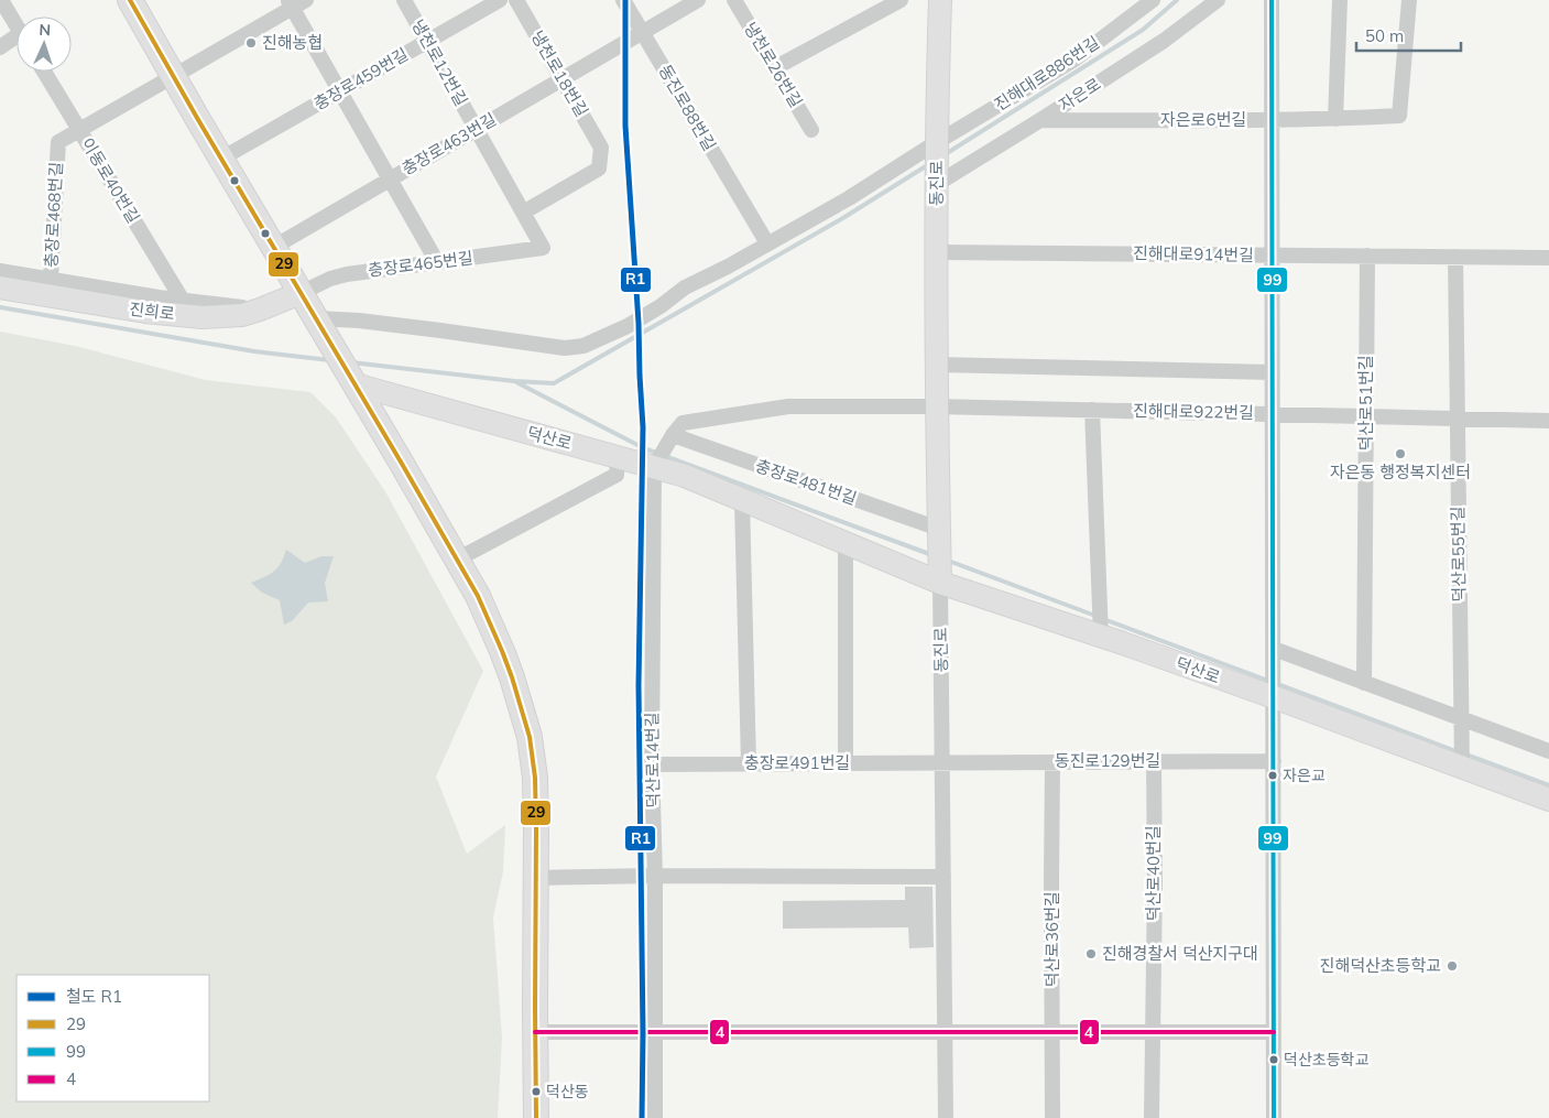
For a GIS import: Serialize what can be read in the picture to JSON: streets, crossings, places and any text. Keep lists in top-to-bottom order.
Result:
{
  "streets": {
    "street": [
      "냉천로12번길",
      "냉천로26번길",
      "냉천로18번길",
      "진해대로886번길",
      "충장로459번길",
      "자은로",
      "동진로88번길",
      "자은로6번길",
      "충장로463번길",
      "이동로40번길",
      "동진로",
      "충장로468번길",
      "진해대로914번길",
      "충장로465번길",
      "진희로",
      "덕산로51번길",
      "진해대로922번길",
      "덕산로",
      "충장로481번길",
      "덕산로55번길",
      "덕산로14번길",
      "동진로129번길",
      "충장로491번길",
      "덕산로40번길",
      "덕산로36번길"
    ]
  },
  "crossings": [
    ["냉천로12번길", "냉천로18번길"],
    ["냉천로12번길", "충장로459번길"],
    ["냉천로12번길", "충장로463번길"],
    ["냉천로12번길", "충장로465번길"],
    ["냉천로18번길", "충장로463번길"],
    ["진해대로886번길", "동진로"],
    ["자은로", "자은로6번길"],
    ["자은로", "동진로"],
    ["동진로88번길", "충장로463번길"],
    ["이동로40번길", "충장로468번길"],
    ["동진로", "진해대로914번길"],
    ["동진로", "진해대로922번길"],
    ["동진로", "덕산로"],
    ["동진로", "충장로481번길"],
    ["동진로", "동진로129번길"],
    ["동진로", "충장로491번길"],
    ["충장로468번길", "진희로"],
    ["진해대로914번길", "덕산로51번길"],
    ["진해대로914번길", "덕산로55번길"],
    ["충장로465번길", "진희로"],
    ["덕산로51번길", "진해대로922번길"],
    ["진해대로922번길", "덕산로55번길"],
    ["덕산로", "덕산로55번길"],
    ["덕산로", "덕산로14번길"],
    ["덕산로14번길", "충장로491번길"],
    ["동진로129번길", "충장로491번길"],
    ["동진로129번길", "덕산로40번길"],
    ["동진로129번길", "덕산로36번길"]
  ],
  "places": [
    "진해농협",
    "자은동 행정복지센터",
    "자은교",
    "진해경찰서 덕산지구대",
    "진해덕산초등학교",
    "덕산초등학교",
    "덕산동"
  ],
  "lines": [
    "rail line R1",
    "transit line 29",
    "transit line 99",
    "transit line 4"
  ],
  "legend": [
    "철도 R1",
    "29",
    "99",
    "4"
  ],
  "scale_bar": "50 m",
  "north": "top"
}
